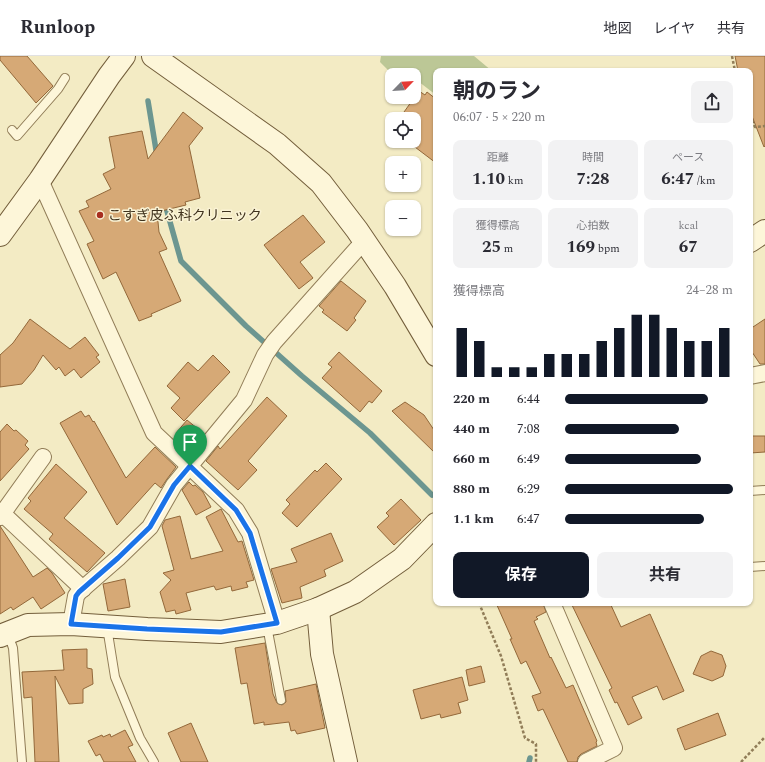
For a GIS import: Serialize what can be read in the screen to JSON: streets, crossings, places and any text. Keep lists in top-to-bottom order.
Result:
{
  "places": ["こすぎ皮ふ科クリニック"],
  "north": "top right",
  "page": {
    "header": "Runloop",
    "nav": ["地図", "レイヤ", "共有"],
    "map_buttons": ["+", "−"],
    "heading": ["朝のラン", "06:07 · 5 × 220 m"],
    "stats": [
      ["距離", "1.10 km"],
      ["時間", "7:28"],
      ["ペース", "6:47 /km"],
      ["獲得標高", "25 m"],
      ["心拍数", "169 bpm"],
      ["kcal", "67"]
    ],
    "chart": ["獲得標高", "24–28 m"],
    "list": [
      {
        "name": "220 m",
        "note": "6:44"
      },
      {
        "name": "440 m",
        "note": "7:08"
      },
      {
        "name": "660 m",
        "note": "6:49"
      },
      {
        "name": "880 m",
        "note": "6:29"
      },
      {
        "name": "1.1 km",
        "note": "6:47"
      }
    ],
    "buttons": ["保存", "共有"]
  }
}
